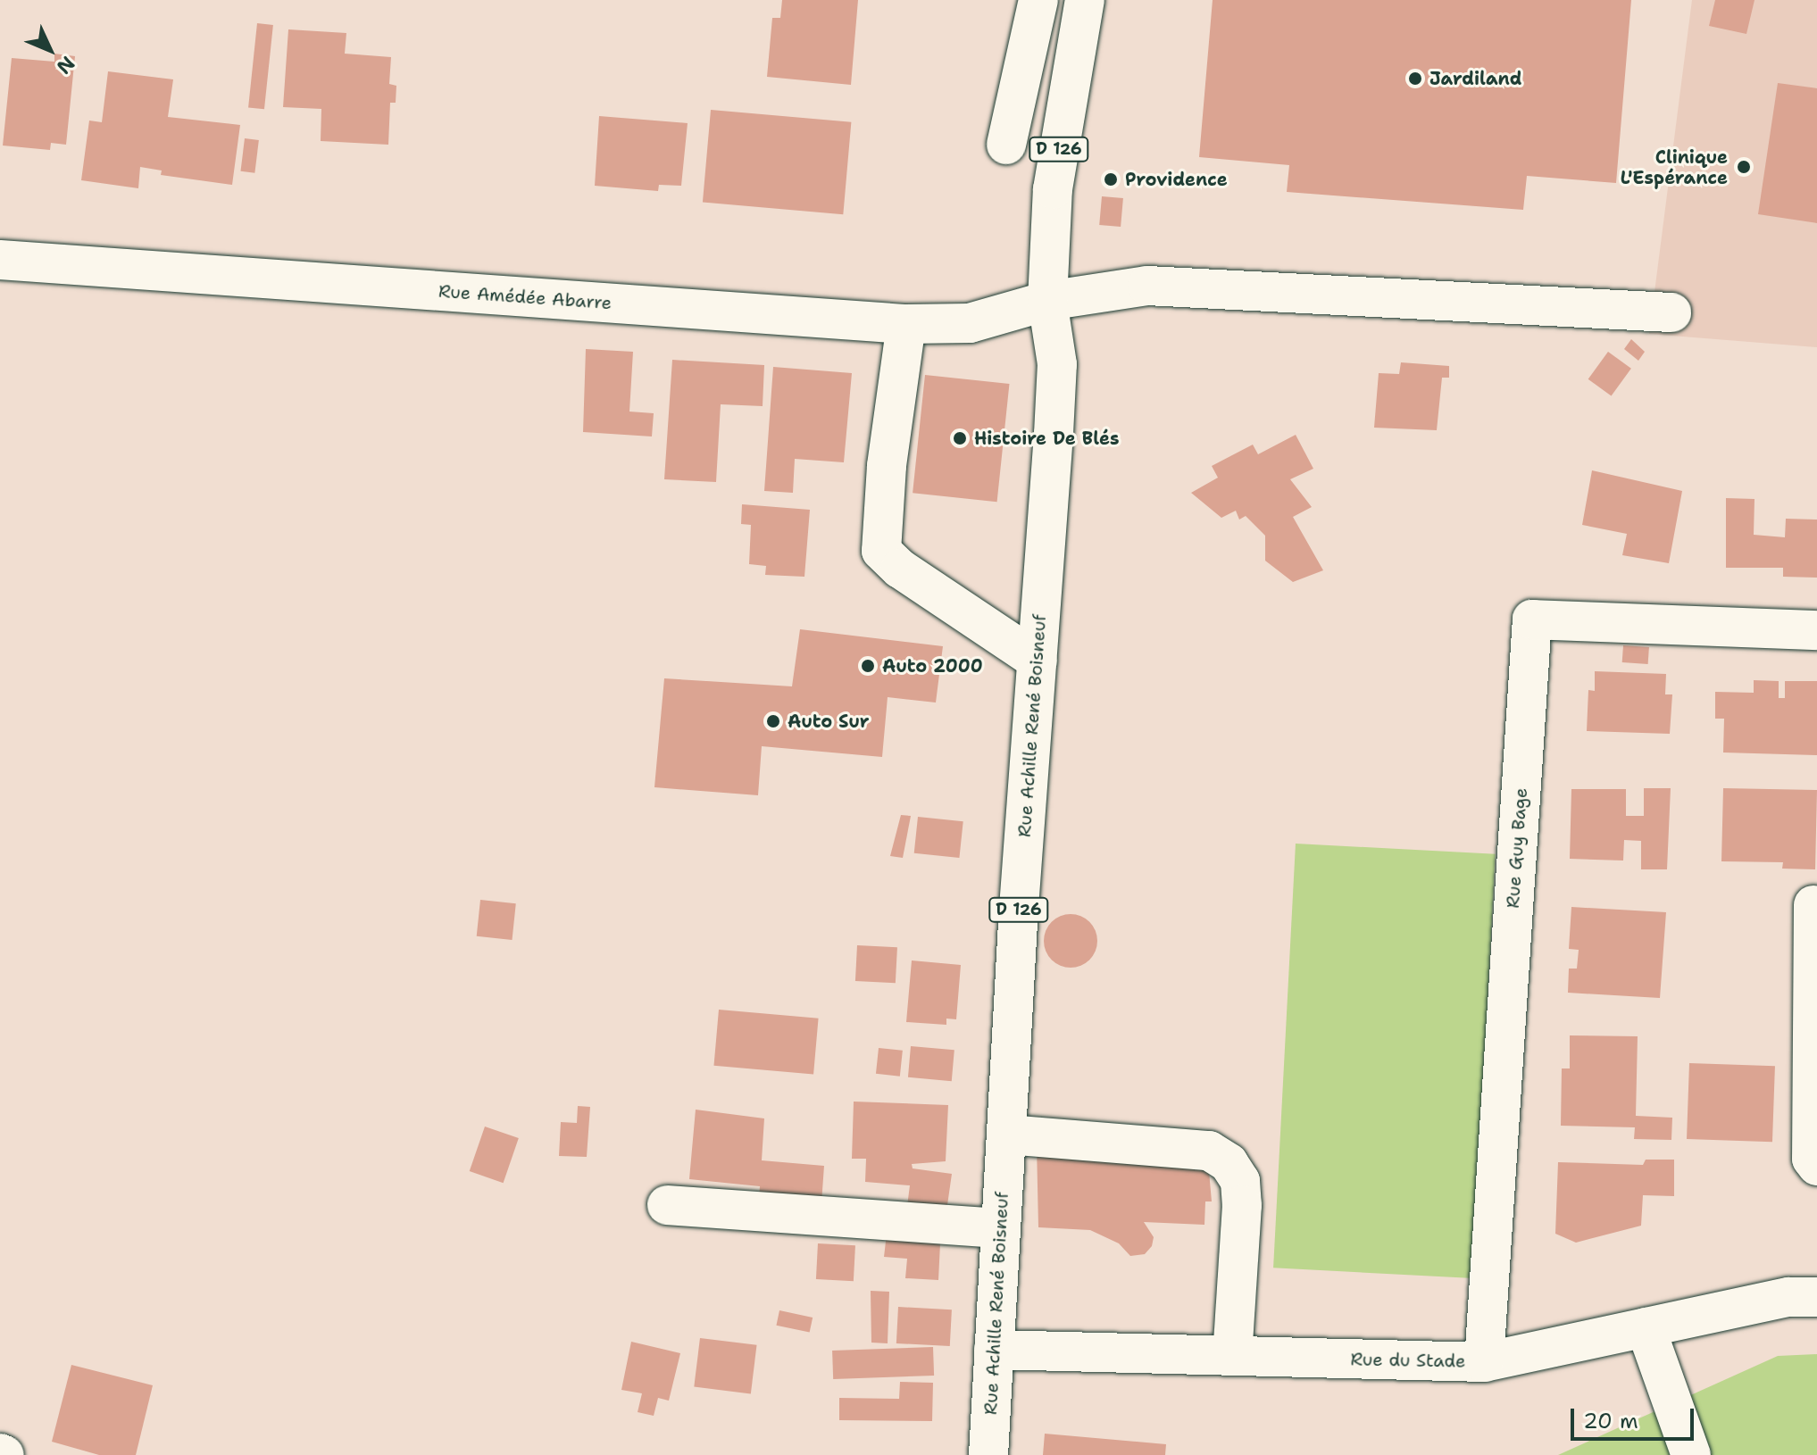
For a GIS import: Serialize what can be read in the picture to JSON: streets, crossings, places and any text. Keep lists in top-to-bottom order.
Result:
{
  "streets": {
    "street": [
      "D 126",
      "Rue Amédée Abarre",
      "Rue Achille René Boisneuf",
      "Rue Guy Bage",
      "Rue du Stade"
    ]
  },
  "crossings": [
    ["Rue Amédée Abarre", "Rue Achille René Boisneuf"],
    ["Rue Achille René Boisneuf", "Rue du Stade"],
    ["Rue Guy Bage", "Rue du Stade"]
  ],
  "places": [
    "Jardiland",
    "Clinique L'Espérance",
    "Providence",
    "Histoire De Blés",
    "Auto 2000",
    "Auto Sur"
  ],
  "scale_bar": "20 m",
  "north": "bottom right"
}
